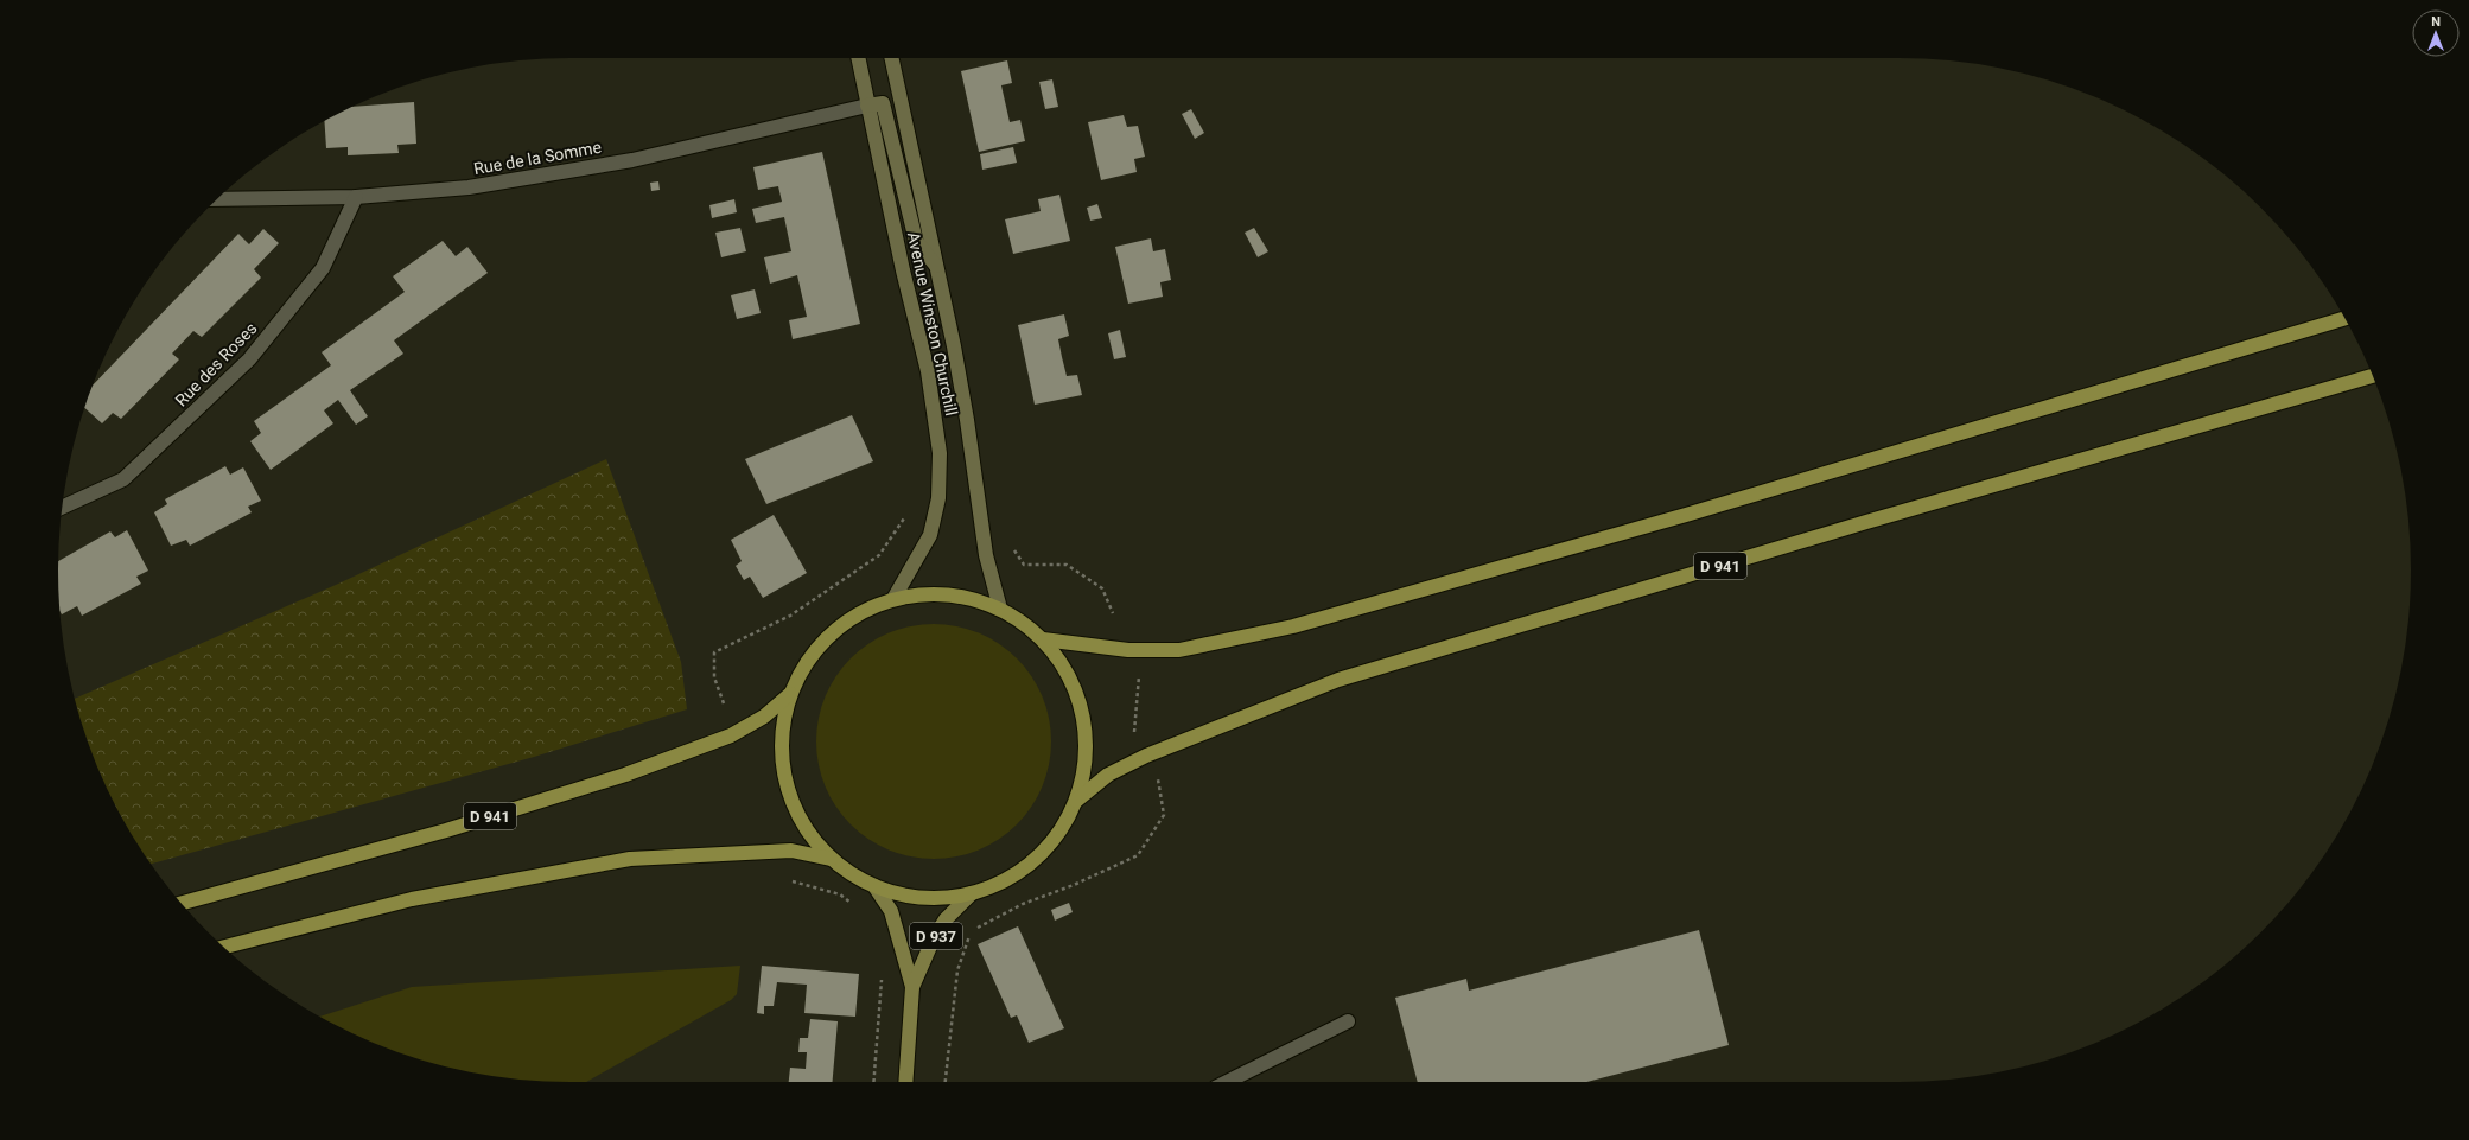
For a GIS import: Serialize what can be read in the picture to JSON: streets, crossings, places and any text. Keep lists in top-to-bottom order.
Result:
{
  "streets": {
    "highway": ["D 941"],
    "main road": ["Avenue Winston Churchill", "D 937"],
    "street": ["Rue de la Somme", "Rue des Roses"]
  },
  "crossings": [
    ["Rue de la Somme", "Avenue Winston Churchill"],
    ["Rue de la Somme", "Rue des Roses"]
  ],
  "north": "top"
}
